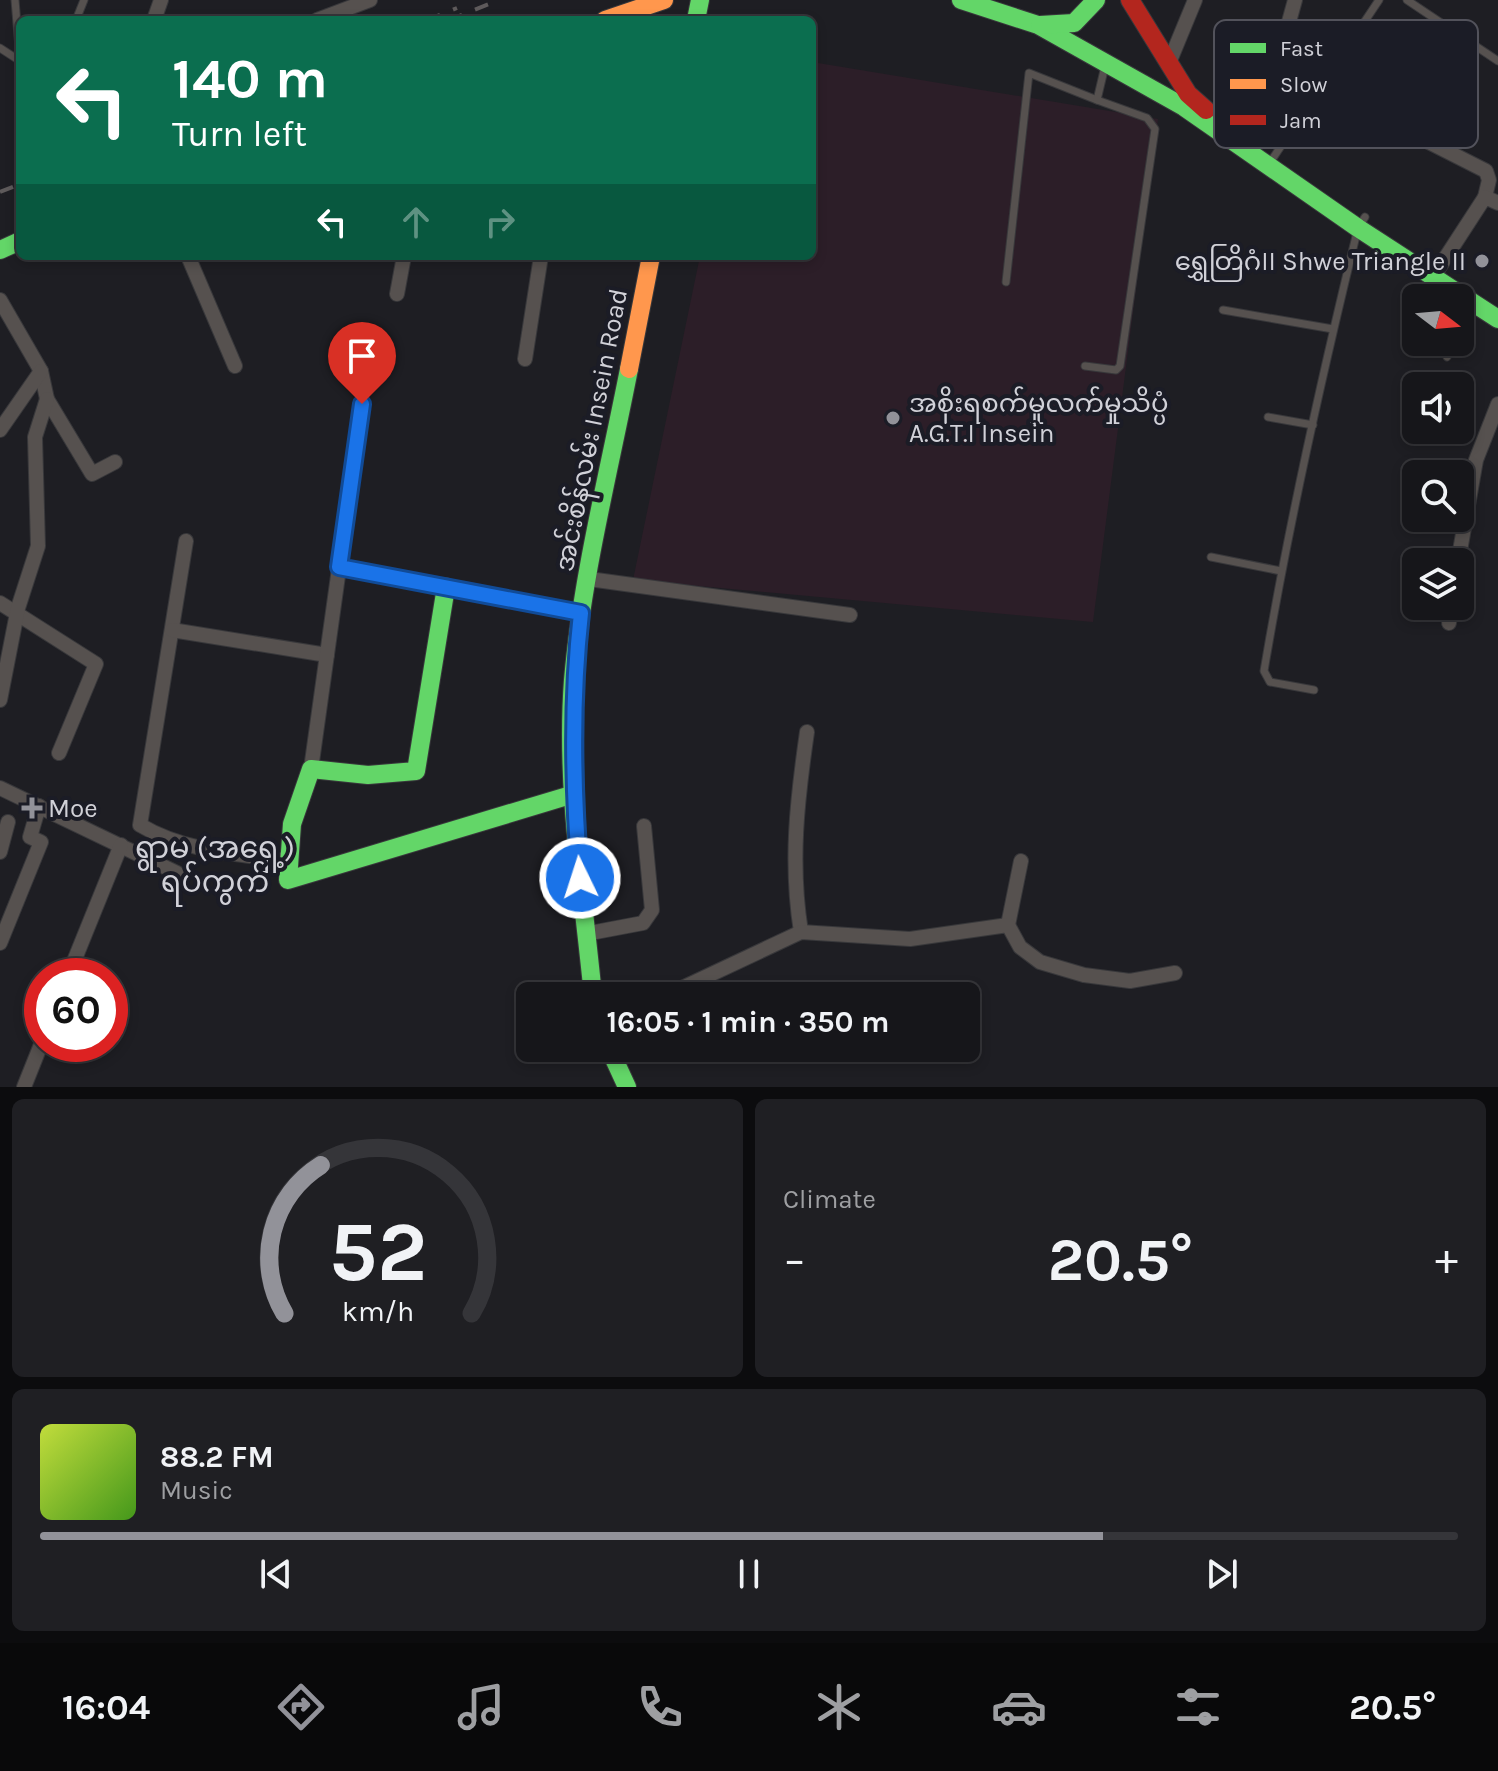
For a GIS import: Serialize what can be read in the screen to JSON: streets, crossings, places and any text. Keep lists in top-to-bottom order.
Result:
{
  "streets": {
    "main road": ["အင်းစိန်လမ်း Insein Road"]
  },
  "districts": ["ရွာမ (အရှေ့) ရပ်ကွက်"],
  "places": {
    "other": ["ရွှေတြိဂံII Shwe Triangle II", "အစိုးရစက်မှုလက်မှုသိပ္ပံ A.G.T.I Insein"],
    "health": ["Moe"]
  },
  "legend": ["Fast", "Slow", "Jam"],
  "north": "right",
  "page": {
    "turn": ["140 m", "Turn left"],
    "limit": "60",
    "trip": "16:05 · 1 min · 350 m",
    "tile": "Climate",
    "heat": ["−", "20.5°", "+"],
    "song": ["88.2 FM", "Music"],
    "tabs": ["16:04", "20.5°"],
    "gauge": ["52", "km/h"]
  }
}
